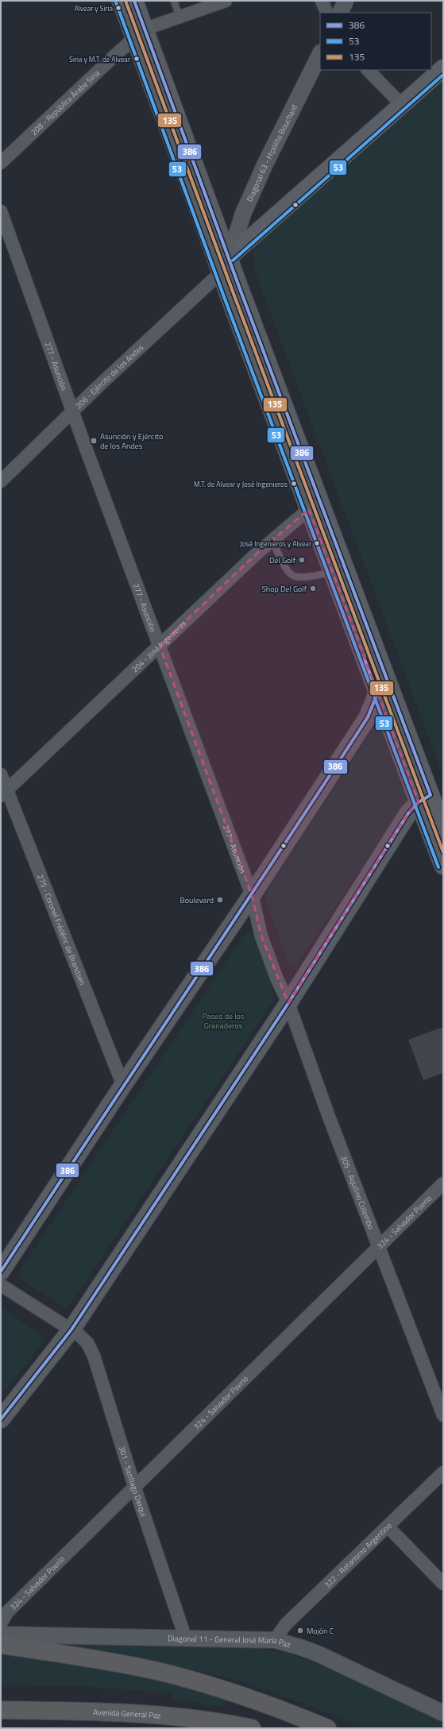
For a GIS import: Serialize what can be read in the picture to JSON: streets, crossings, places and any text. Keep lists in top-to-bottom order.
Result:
{
  "streets": {
    "highway": ["Avenida General Paz"],
    "street": [
      "208 - República Árabe Siria",
      "Diagonal 63 - Hipólito Bouchard",
      "277 - Asunción",
      "206 - Ejército de los Andes",
      "204 - José Ingenieros",
      "275 - Coronel Frédéric de Brandsen",
      "305 - Aquilino Colombo",
      "324 - Salvador Poerio",
      "301 - Santiago Derqui",
      "322 - Rotarismo Argentino",
      "Diagonal 11 - General José María Paz"
    ]
  },
  "crossings": [
    ["277 - Asunción", "206 - Ejército de los Andes"],
    ["277 - Asunción", "204 - José Ingenieros"],
    ["277 - Asunción", "305 - Aquilino Colombo"],
    ["204 - José Ingenieros", "275 - Coronel Frédéric de Brandsen"],
    ["305 - Aquilino Colombo", "324 - Salvador Poerio"],
    ["324 - Salvador Poerio", "301 - Santiago Derqui"],
    ["301 - Santiago Derqui", "Diagonal 11 - General José María Paz"],
    ["322 - Rotarismo Argentino", "Diagonal 11 - General José María Paz"]
  ],
  "parks": ["Paseo de los Granaderos"],
  "places": {
    "other": [
      "Alvear y Siria",
      "Siria y M.T. de Alvear",
      "M.T. de Alvear y José Ingenieros",
      "José Ingenieros y Alvear",
      "Del Golf",
      "Shop Del Golf",
      "Boulevard",
      "Mojón C"
    ],
    "transit": ["Asunción y Ejército de los Andes"]
  },
  "lines": ["transit line 386", "transit line 135", "transit line 53"],
  "legend": ["386", "53", "135"]
}
